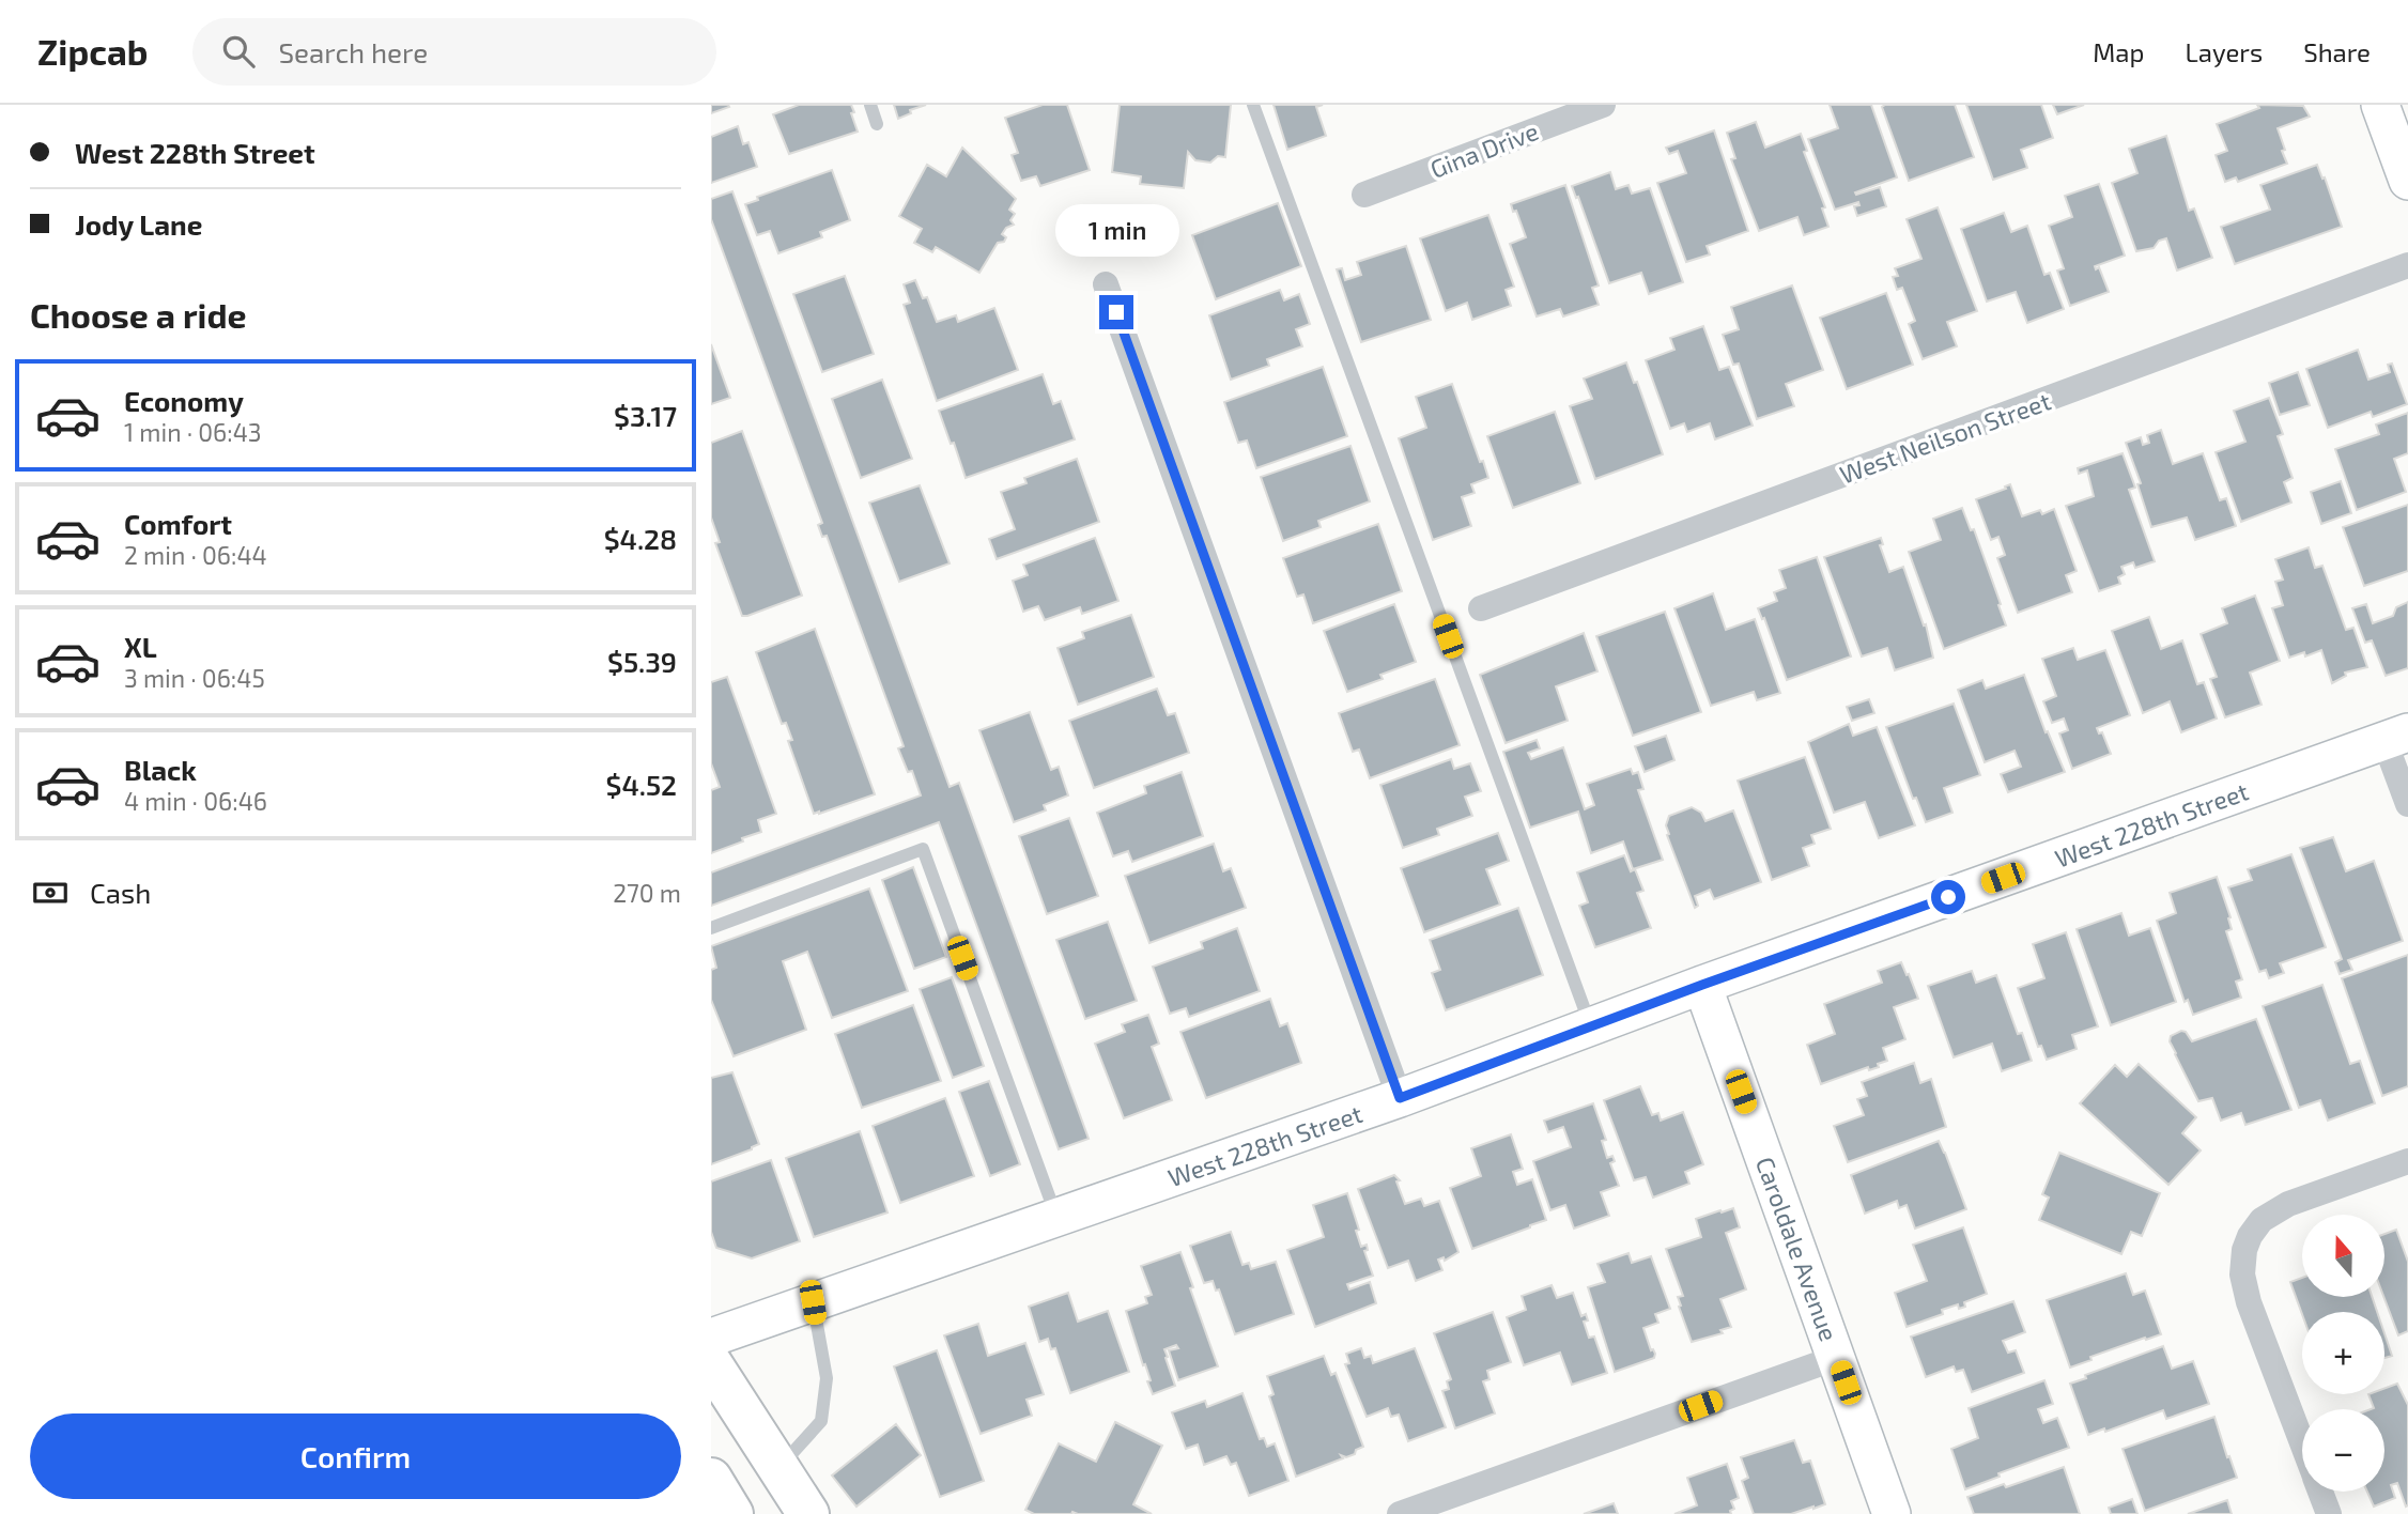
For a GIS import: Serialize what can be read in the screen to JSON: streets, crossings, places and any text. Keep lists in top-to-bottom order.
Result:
{
  "streets": {
    "street": [
      "Gina Drive",
      "West Neilson Street",
      "West 228th Street",
      "Caroldale Avenue"
    ]
  },
  "crossings": [
    ["West 228th Street", "Caroldale Avenue"]
  ],
  "north": "top",
  "page": {
    "header": "Zipcab",
    "search": "Search here",
    "nav": ["Map", "Layers", "Share"],
    "banner": ["West 228th Street", "Jody Lane"],
    "bubble": "1 min",
    "heading": "Choose a ride",
    "list": [
      {
        "name": "Economy",
        "note": "1 min · 06:43",
        "value": "$3.17"
      },
      {
        "name": "Comfort",
        "note": "2 min · 06:44",
        "value": "$4.28"
      },
      {
        "name": "XL",
        "note": "3 min · 06:45",
        "value": "$5.39"
      },
      {
        "name": "Black",
        "note": "4 min · 06:46",
        "value": "$4.52"
      }
    ],
    "pay": ["Cash", "270 m"],
    "map_buttons": ["+", "−"],
    "buttons": "Confirm"
  }
}
